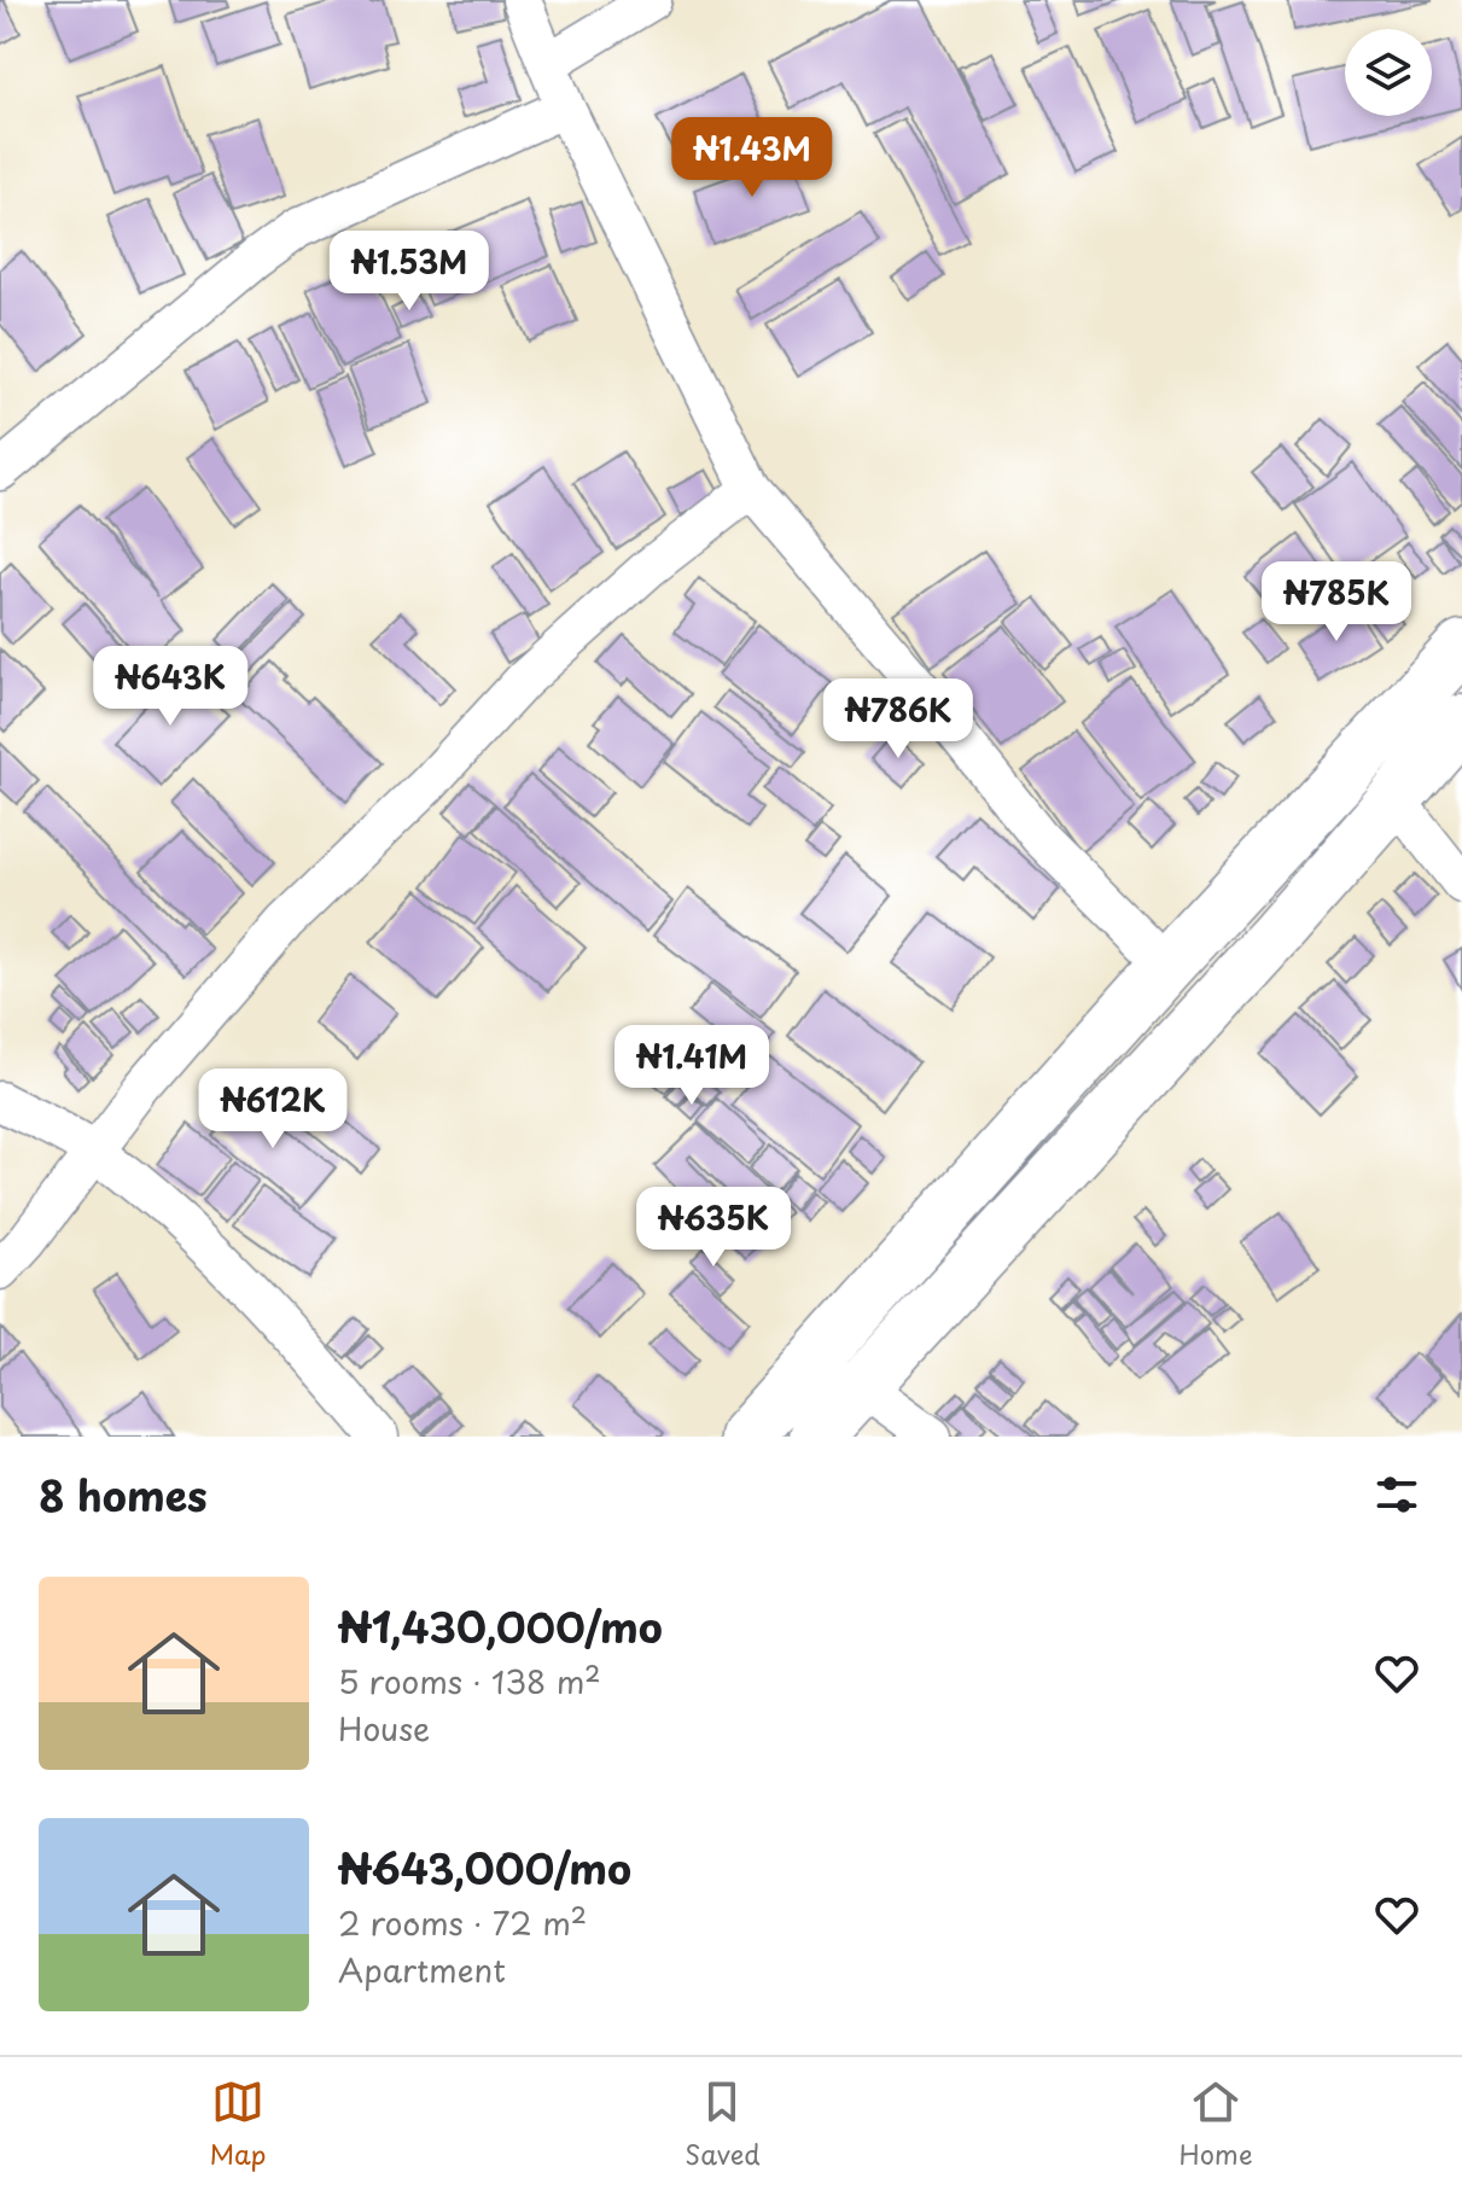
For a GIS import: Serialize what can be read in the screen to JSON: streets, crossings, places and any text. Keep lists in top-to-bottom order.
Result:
{
  "page": {
    "price": [
      "₦1.43M",
      "₦1.53M",
      "₦785K",
      "₦643K",
      "₦786K",
      "₦1.41M",
      "₦612K",
      "₦635K"
    ],
    "heading": "8 homes",
    "list": [
      {
        "name": "₦1,430,000/mo",
        "note": "5 rooms · 138 m² · House"
      },
      {
        "name": "₦643,000/mo",
        "note": "2 rooms · 72 m² · Apartment"
      }
    ],
    "tabs": ["Map", "Saved", "Home"]
  }
}
